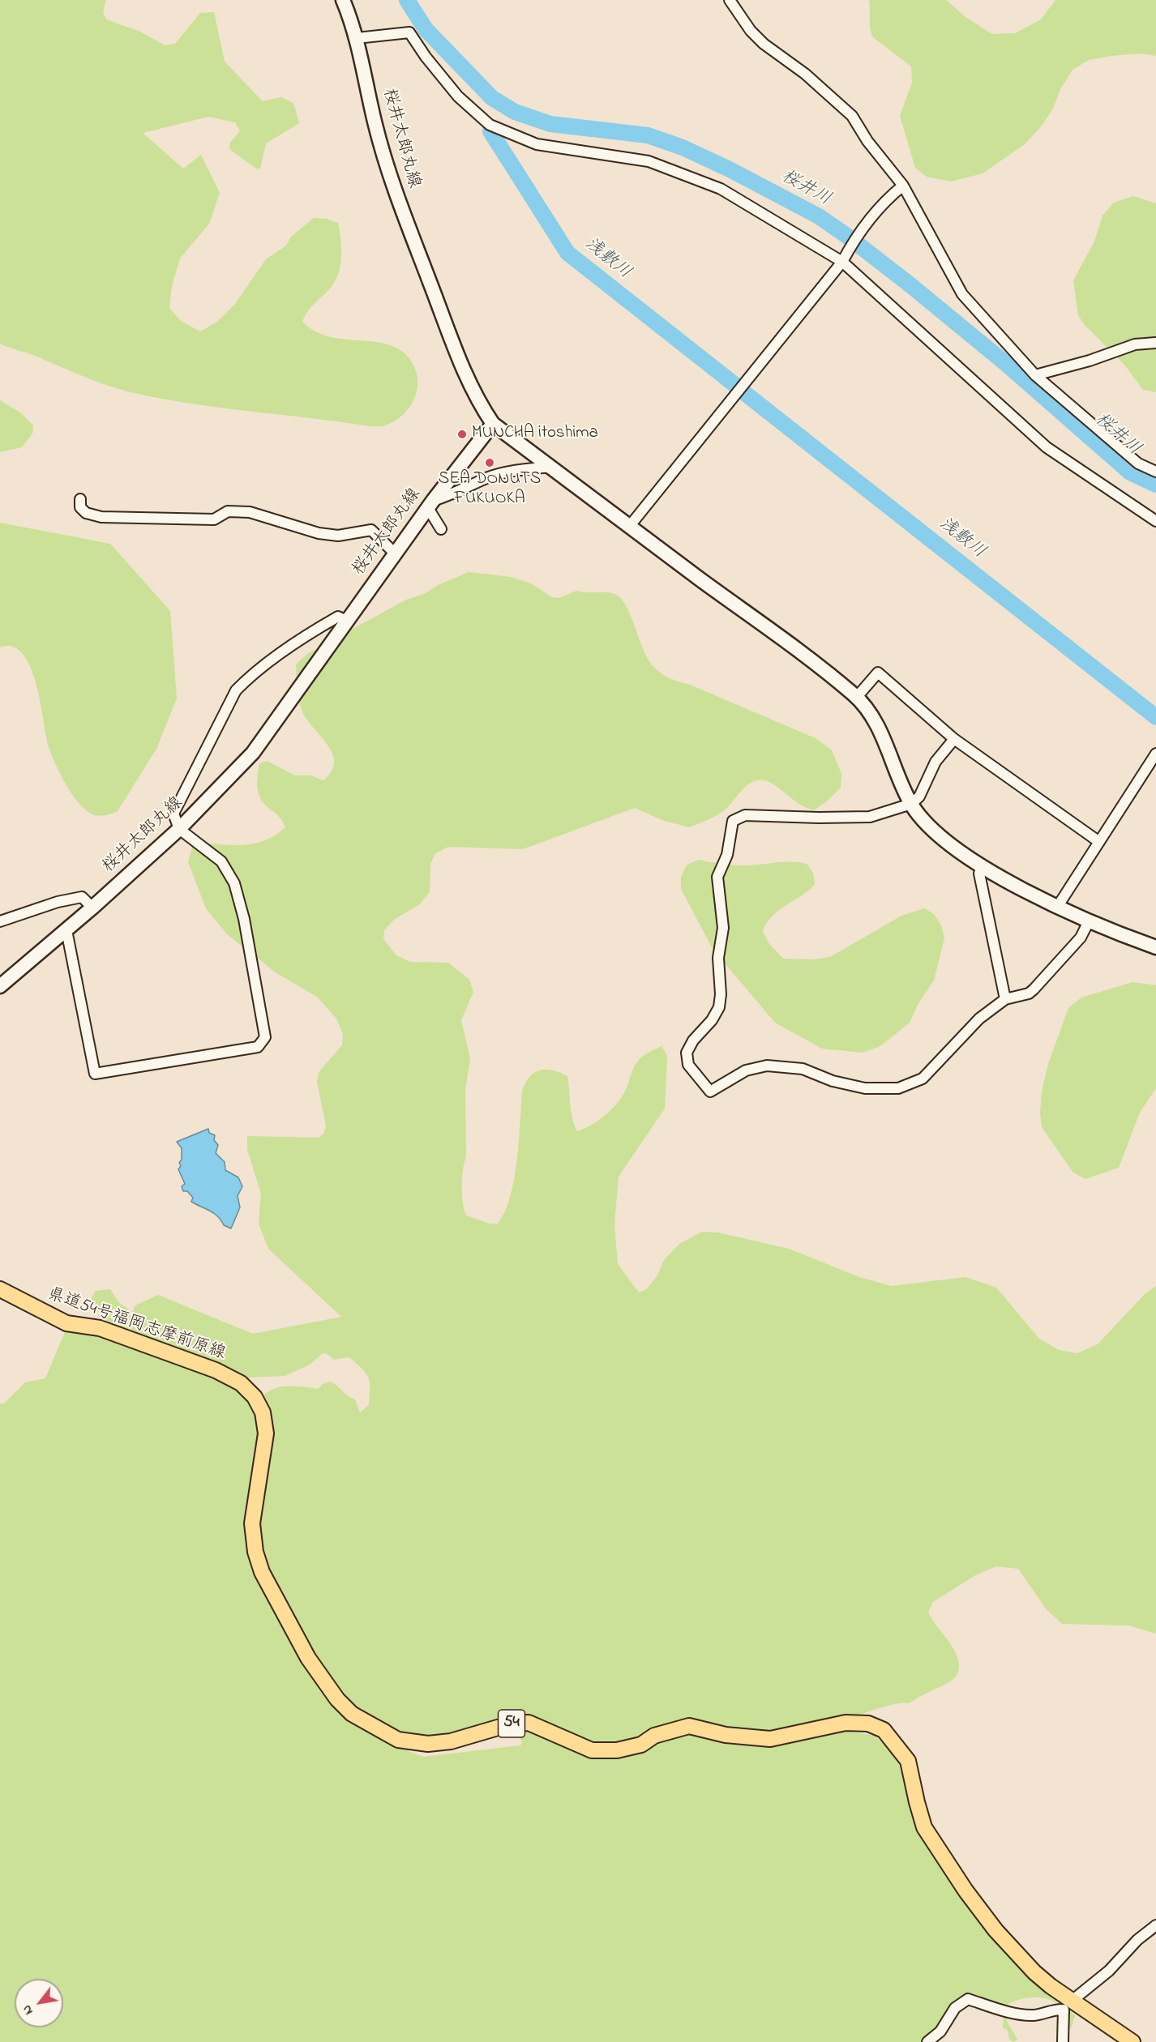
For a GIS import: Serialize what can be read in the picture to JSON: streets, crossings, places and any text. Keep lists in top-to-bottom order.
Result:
{
  "streets": {
    "main road": ["桜井太郎丸線", "県道54号福岡志摩前原線", "54"]
  },
  "water": ["桜井川", "浅敷川"],
  "places": ["MUNCHA itoshima", "SEA DONUTS FUKUOKA"],
  "north": "bottom left"
}
